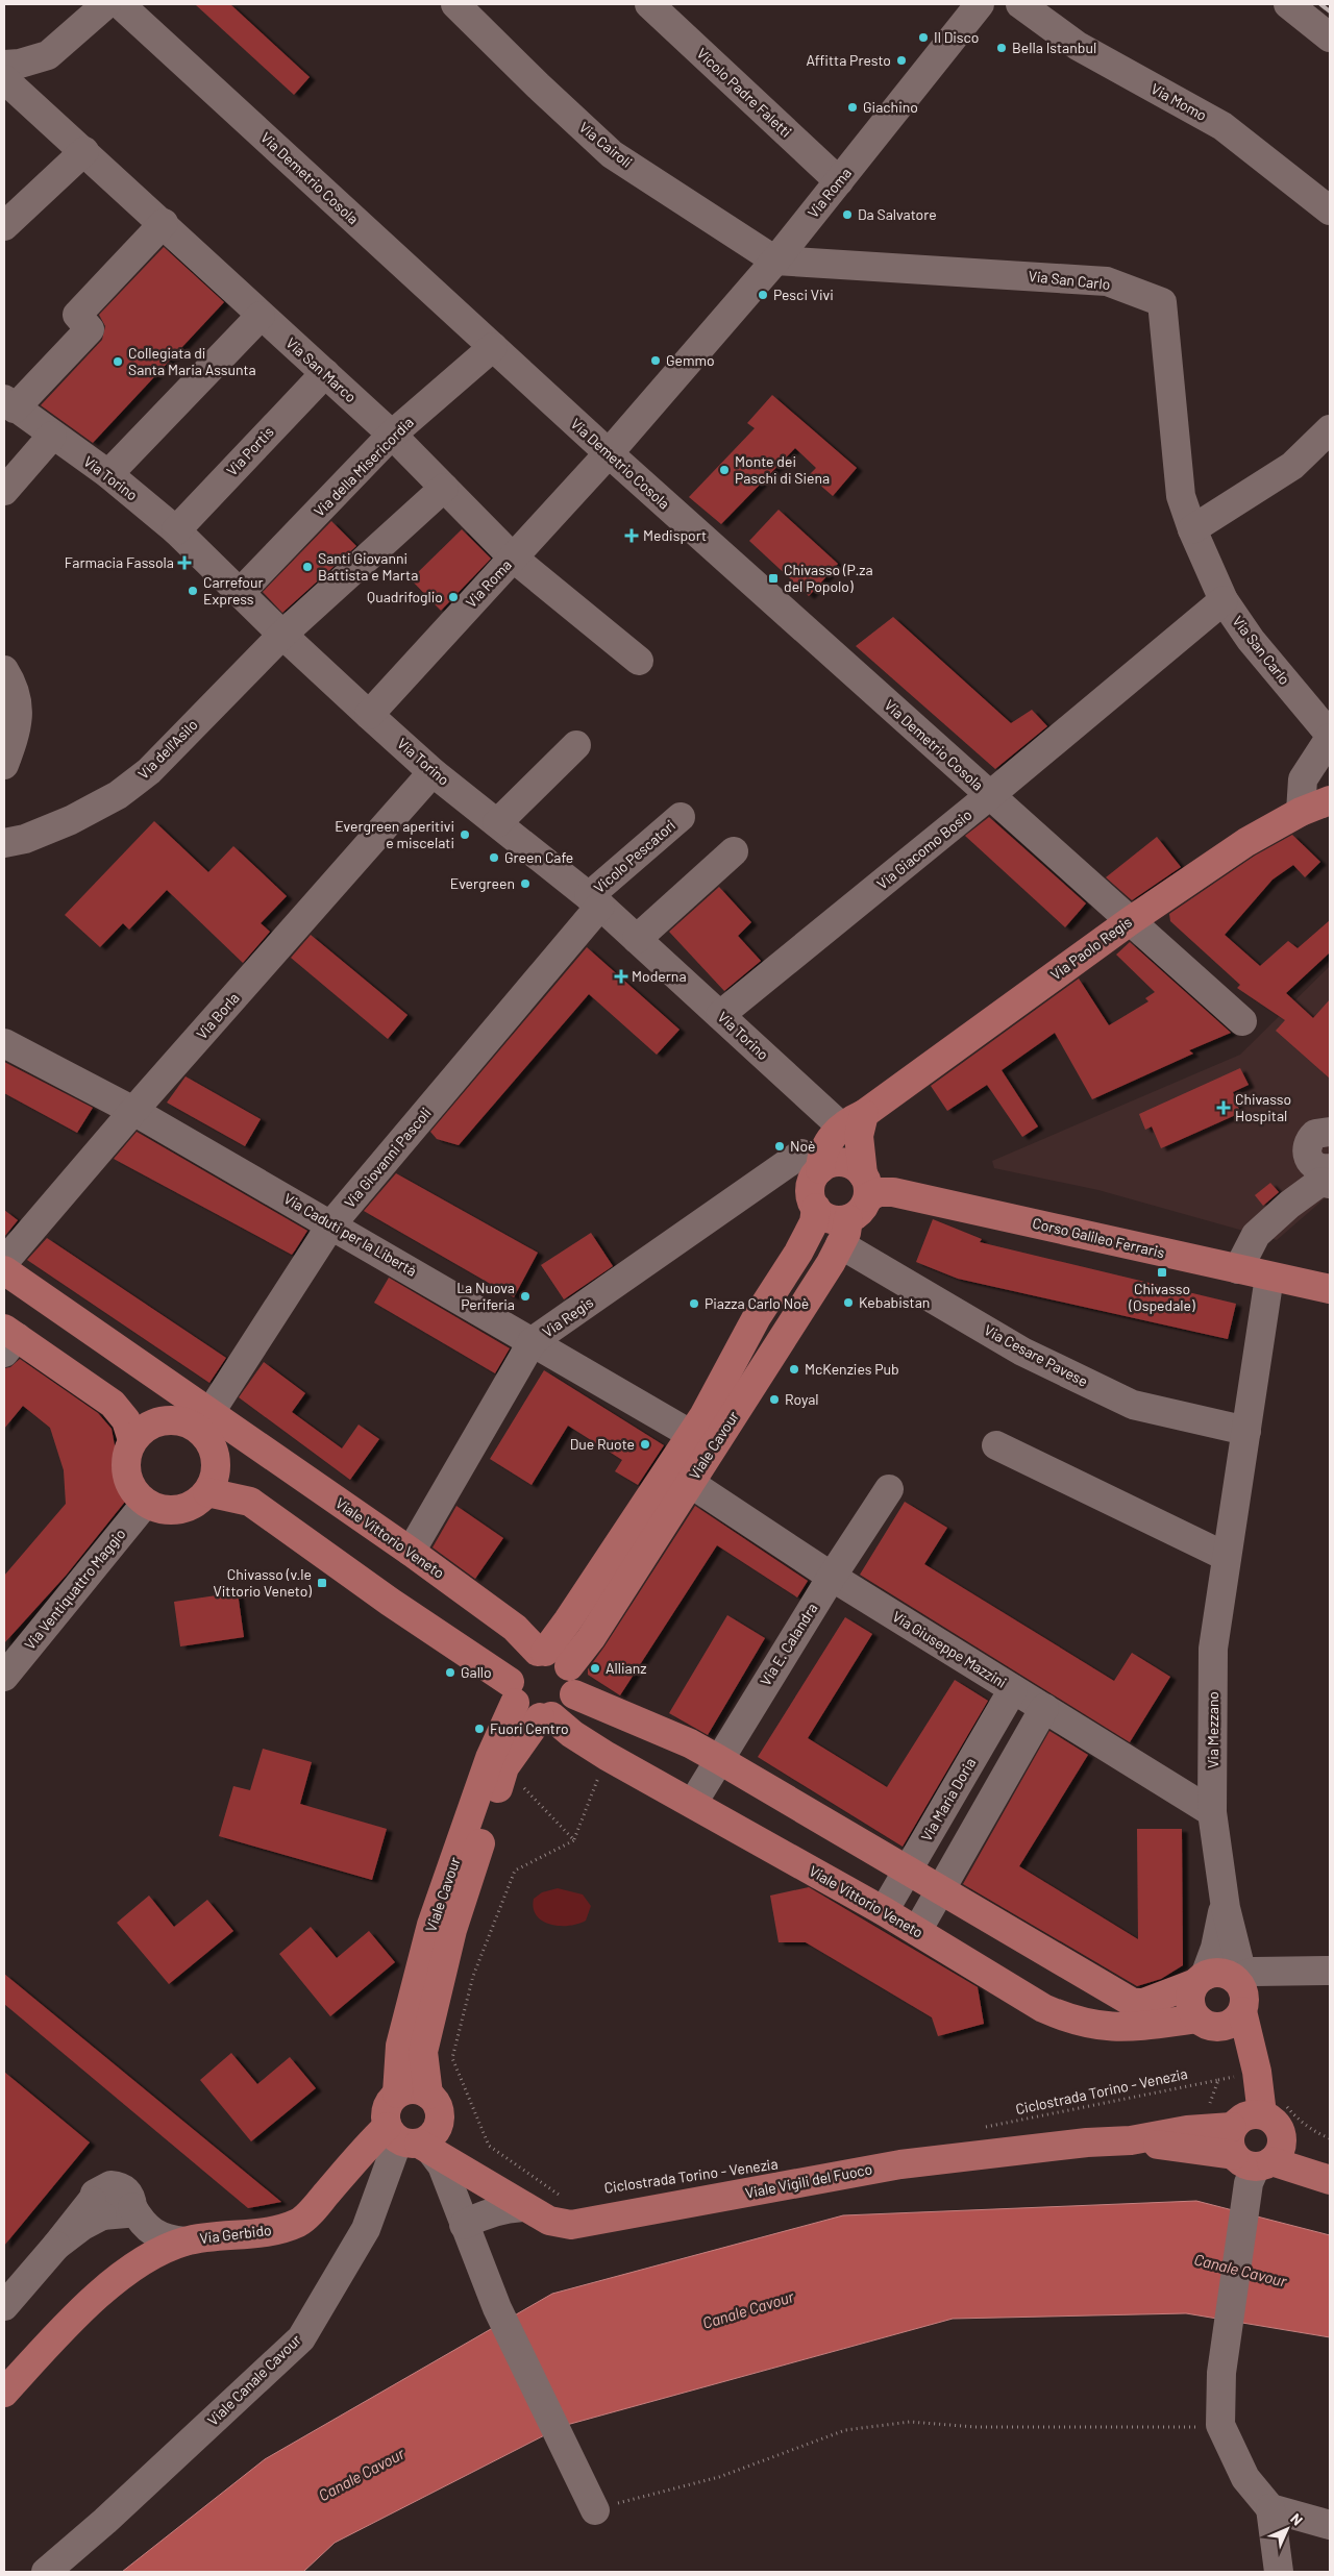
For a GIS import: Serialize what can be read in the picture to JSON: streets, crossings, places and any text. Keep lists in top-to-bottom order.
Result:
{
  "streets": {
    "main road": [
      "Via Paolo Regis",
      "Corso Galileo Ferraris",
      "Viale Cavour",
      "Viale Vittorio Veneto",
      "Via Mezzano",
      "Viale Vigili del Fuoco",
      "Via Gerbido"
    ],
    "street": [
      "Vicolo Padre Faletti",
      "Via Momo",
      "Via Cairoli",
      "Via Demetrio Cosola",
      "Via Roma",
      "Via San Carlo",
      "Via San Marco",
      "Via Portis",
      "Via della Misericordia",
      "Via Torino",
      "Via dell'Asilo",
      "Via Giacomo Bosio",
      "Vicolo Pescatori",
      "Via Borla",
      "Via Giovanni Pascoli",
      "Via Caduti per la Libertà",
      "Via Regis",
      "Via Cesare Pavese",
      "Via Ventiquattro Maggio",
      "Via E. Calandra",
      "Via Giuseppe Mazzini",
      "Via Maria Doria",
      "Viale Canale Cavour"
    ],
    "path": ["Ciclostrada Torino - Venezia"]
  },
  "crossings": [
    ["Vicolo Padre Faletti", "Via Roma"],
    ["Via Cairoli", "Via Roma"],
    ["Via Cairoli", "Via San Carlo"],
    ["Via Demetrio Cosola", "Via Roma"],
    ["Via Demetrio Cosola", "Via della Misericordia"],
    ["Via Demetrio Cosola", "Via Giacomo Bosio"],
    ["Via Demetrio Cosola", "Via Paolo Regis"],
    ["Via Roma", "Via San Carlo"],
    ["Via Roma", "Via San Marco"],
    ["Via Roma", "Via Torino"],
    ["Via San Carlo", "Via Giacomo Bosio"],
    ["Via San Marco", "Via Portis"],
    ["Via San Marco", "Via della Misericordia"],
    ["Via San Marco", "Via dell'Asilo"],
    ["Via Portis", "Via Torino"],
    ["Via della Misericordia", "Via Torino"],
    ["Via Torino", "Via dell'Asilo"],
    ["Via Torino", "Via Giacomo Bosio"],
    ["Via Torino", "Vicolo Pescatori"],
    ["Via Torino", "Via Paolo Regis"],
    ["Via Torino", "Via Borla"],
    ["Via Torino", "Via Giovanni Pascoli"],
    ["Vicolo Pescatori", "Via Giovanni Pascoli"],
    ["Via Paolo Regis", "Via Regis"],
    ["Via Paolo Regis", "Viale Cavour"],
    ["Via Borla", "Via Caduti per la Libertà"],
    ["Via Giovanni Pascoli", "Via Caduti per la Libertà"],
    ["Via Giovanni Pascoli", "Viale Vittorio Veneto"],
    ["Via Giovanni Pascoli", "Via Ventiquattro Maggio"],
    ["Via Caduti per la Libertà", "Via Regis"],
    ["Via Caduti per la Libertà", "Viale Cavour"],
    ["Corso Galileo Ferraris", "Viale Cavour"],
    ["Corso Galileo Ferraris", "Via Mezzano"],
    ["Via Regis", "Viale Vittorio Veneto"],
    ["Via Cesare Pavese", "Viale Cavour"],
    ["Via Cesare Pavese", "Via Mezzano"],
    ["Viale Cavour", "Viale Vittorio Veneto"],
    ["Viale Cavour", "Via Giuseppe Mazzini"],
    ["Viale Cavour", "Viale Vigili del Fuoco"],
    ["Viale Cavour", "Via Gerbido"],
    ["Viale Cavour", "Viale Canale Cavour"],
    ["Viale Vittorio Veneto", "Via Ventiquattro Maggio"],
    ["Viale Vittorio Veneto", "Via E. Calandra"],
    ["Viale Vittorio Veneto", "Via Mezzano"],
    ["Viale Vittorio Veneto", "Via Maria Doria"],
    ["Via E. Calandra", "Via Giuseppe Mazzini"],
    ["Via Giuseppe Mazzini", "Via Mezzano"],
    ["Via Giuseppe Mazzini", "Via Maria Doria"],
    ["Via Mezzano", "Viale Vigili del Fuoco"],
    ["Ciclostrada Torino - Venezia", "Viale Vigili del Fuoco"],
    ["Viale Vigili del Fuoco", "Via Gerbido"],
    ["Viale Vigili del Fuoco", "Viale Canale Cavour"],
    ["Via Gerbido", "Viale Canale Cavour"]
  ],
  "water": ["Canale Cavour"],
  "places": {
    "other": [
      "Il Disco",
      "Bella Istanbul",
      "Affitta Presto",
      "Giachino",
      "Da Salvatore",
      "Pesci Vivi",
      "Gemmo",
      "Collegiata di Santa Maria Assunta",
      "Monte dei Paschi di Siena",
      "Santi Giovanni Battista e Marta",
      "Carrefour Express",
      "Quadrifoglio",
      "Evergreen aperitivi e miscelati",
      "Green Cafe",
      "Evergreen",
      "Noè",
      "La Nuova Periferia",
      "Kebabistan",
      "Piazza Carlo Noè",
      "McKenzies Pub",
      "Royal",
      "Due Ruote",
      "Allianz",
      "Gallo",
      "Fuori Centro"
    ],
    "health": [
      "Medisport",
      "Farmacia Fassola",
      "Moderna",
      "Chivasso Hospital"
    ],
    "transit": ["Chivasso (P.za del Popolo)", "Chivasso (Ospedale)", "Chivasso (v.le Vittorio Veneto)"]
  },
  "north": "top right"
}
